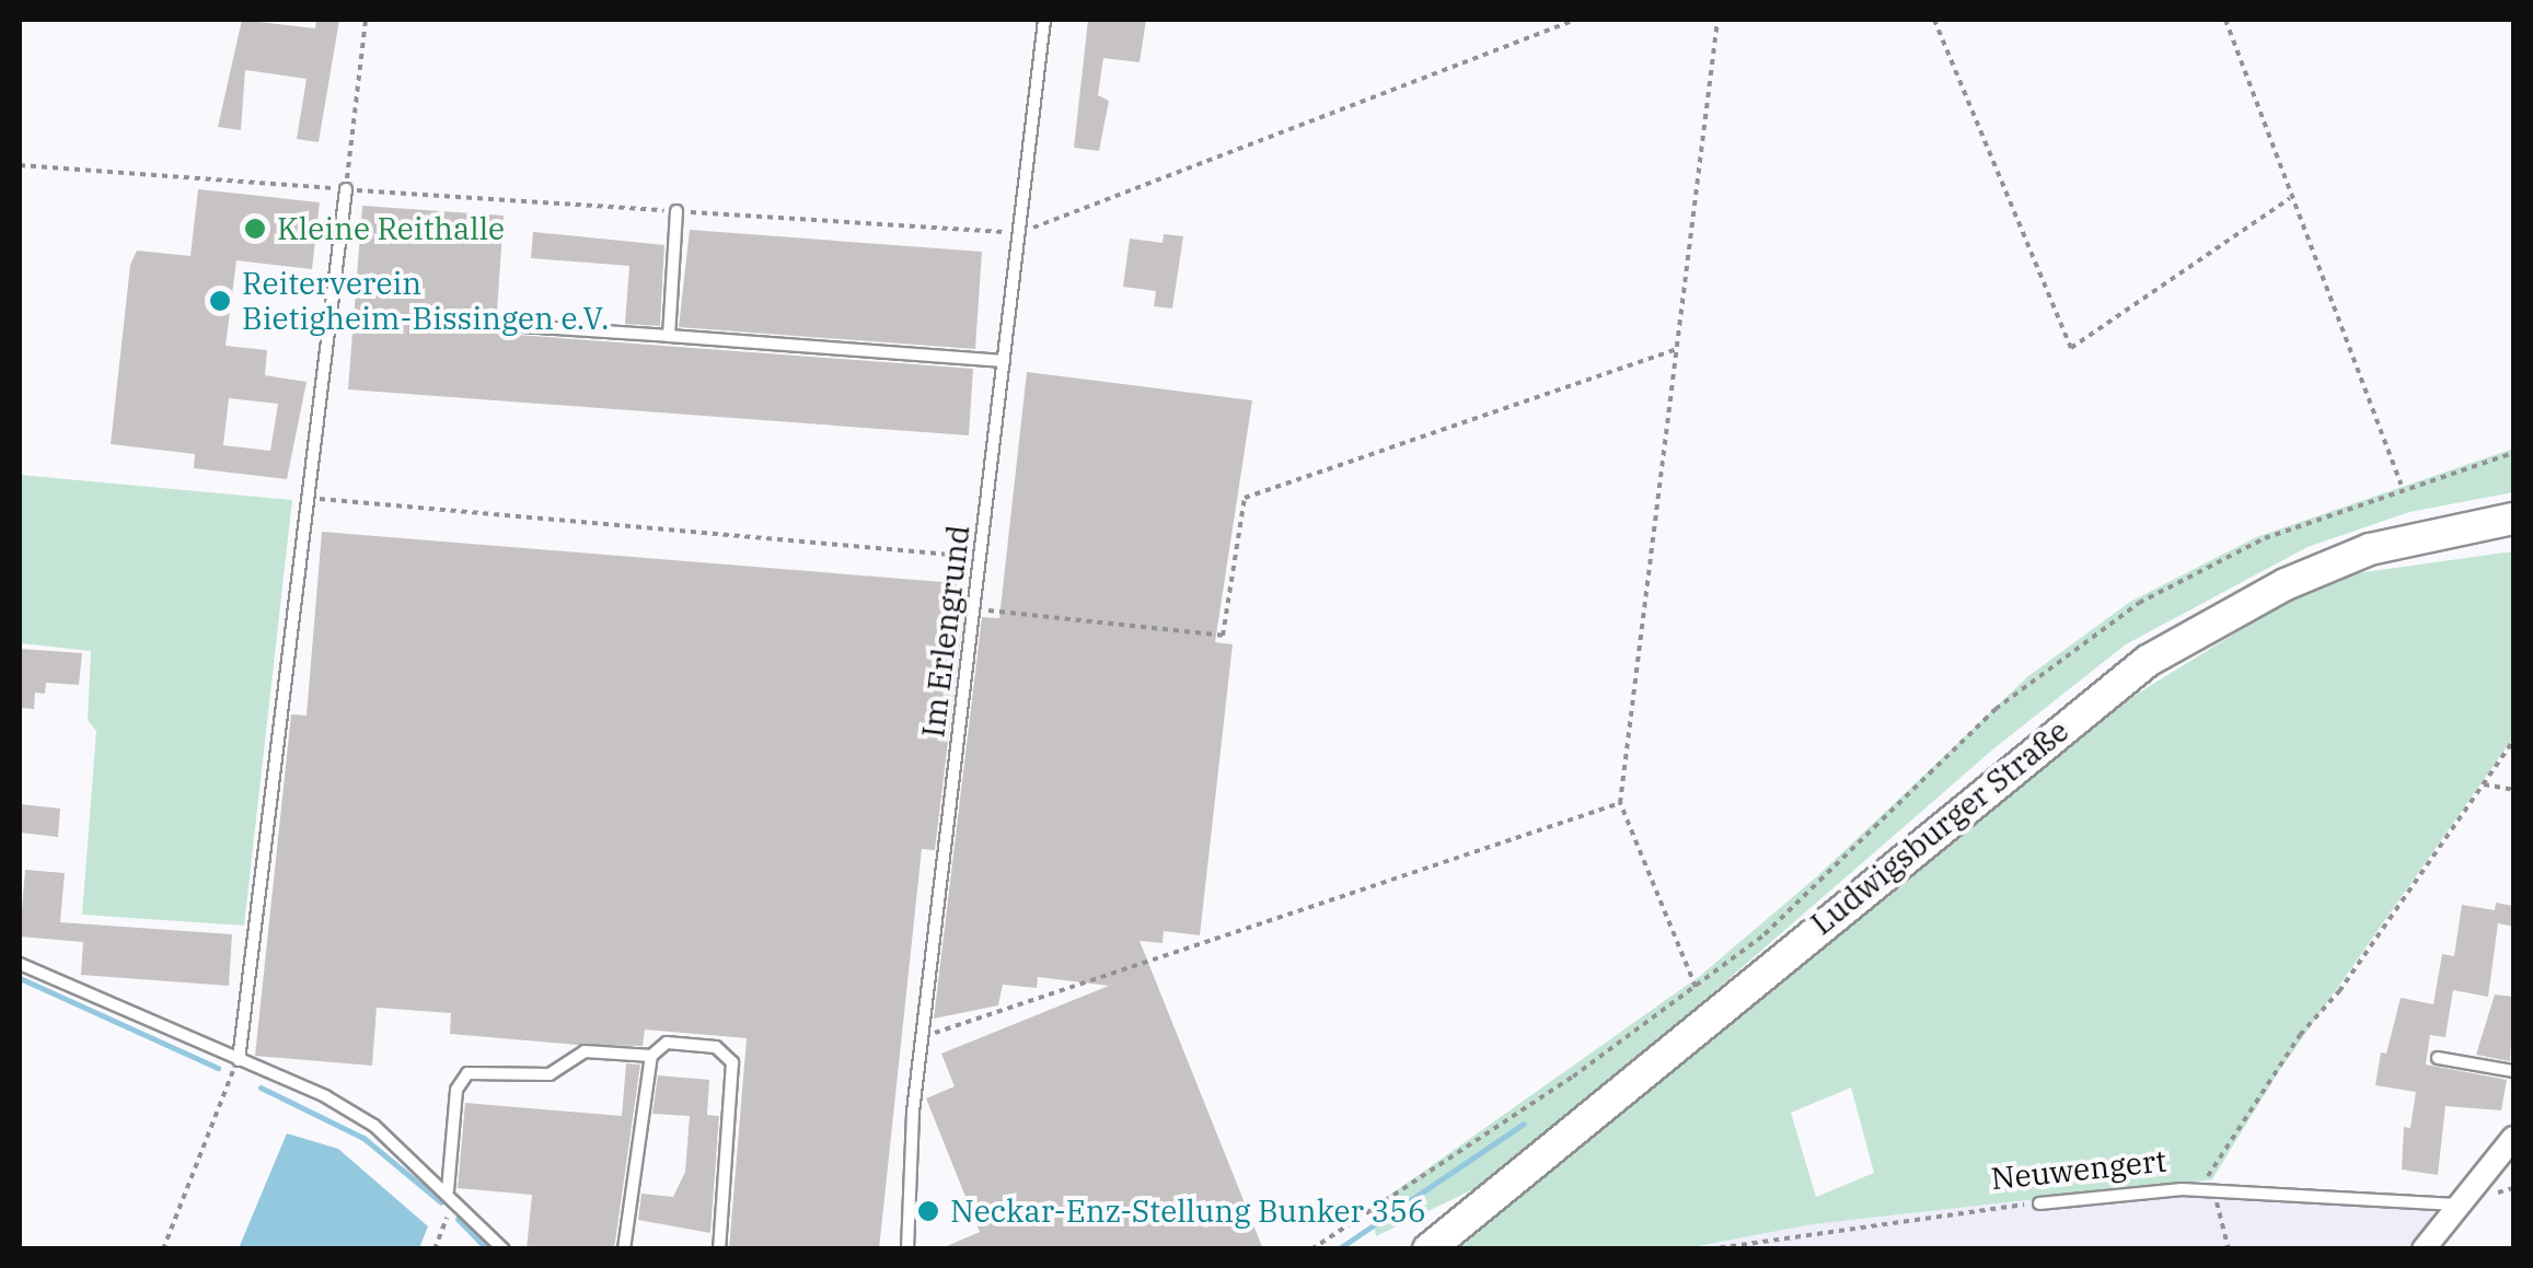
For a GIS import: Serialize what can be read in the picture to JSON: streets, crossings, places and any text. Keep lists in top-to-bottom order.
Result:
{
  "streets": {
    "main road": ["Ludwigsburger Straße"],
    "lane": ["Im Erlengrund", "Neuwengert"]
  },
  "places": ["Kleine Reithalle", "Reiterverein Bietigheim-Bissingen e.V.", "Neckar-Enz-Stellung Bunker 356"]
}
